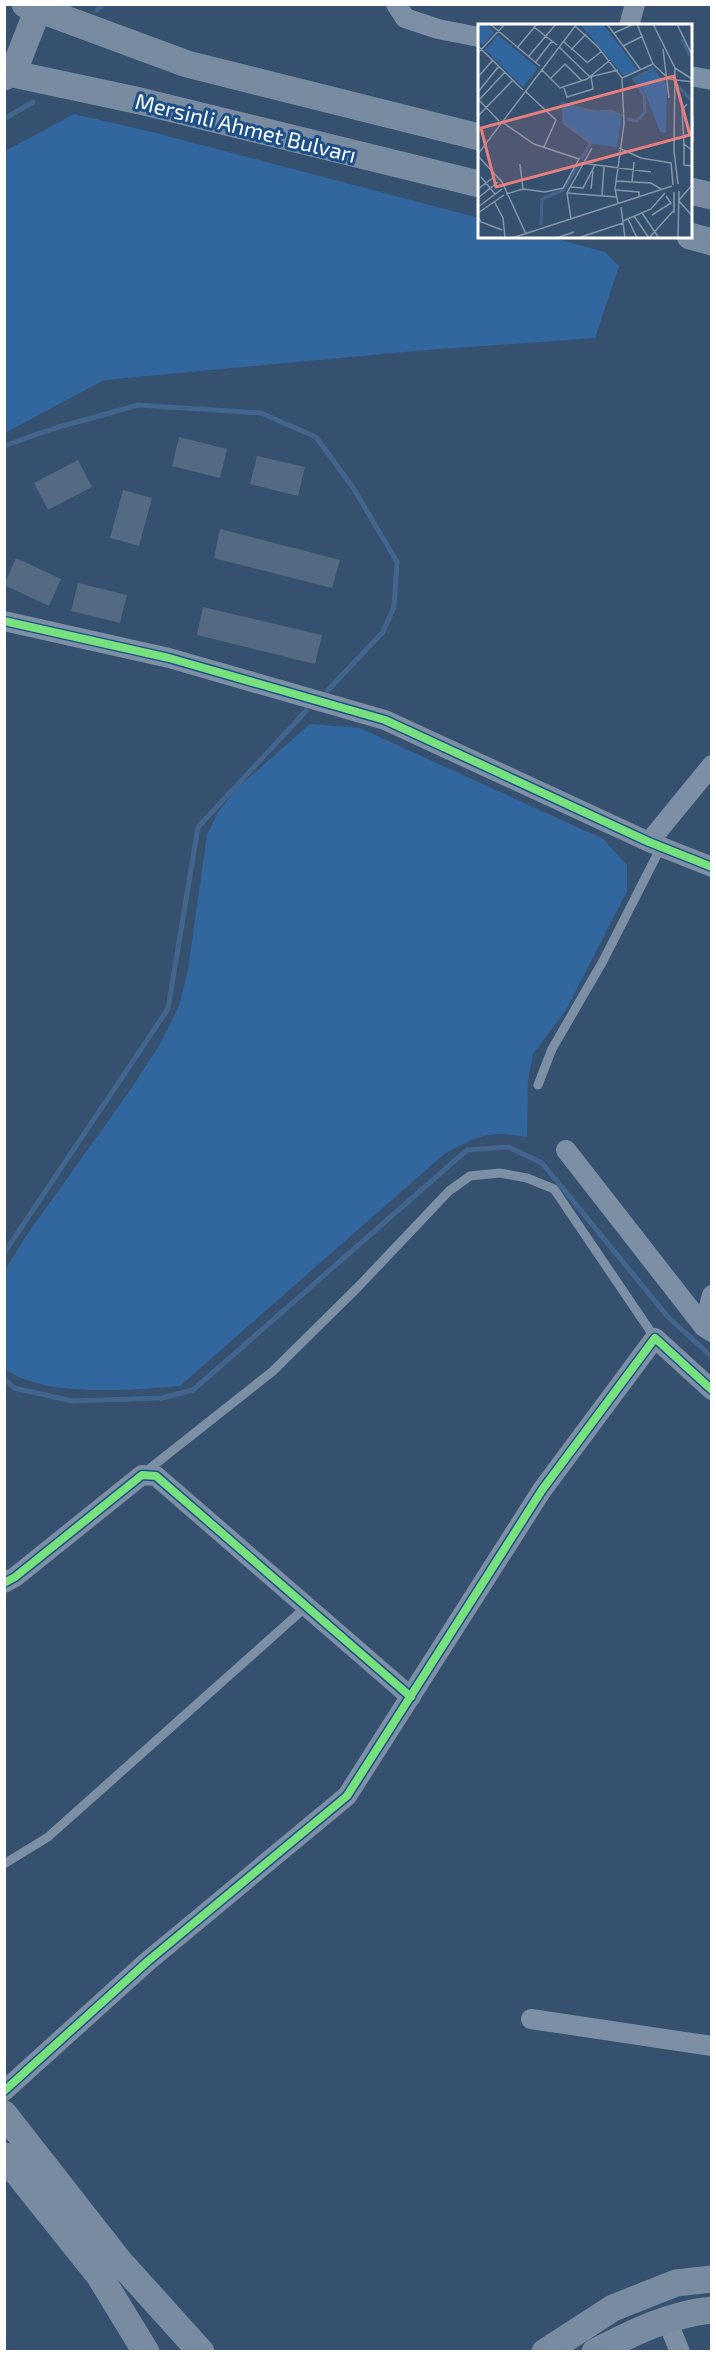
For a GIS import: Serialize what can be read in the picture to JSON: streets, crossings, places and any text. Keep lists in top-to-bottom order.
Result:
{
  "streets": {
    "main road": ["Mersinli Ahmet Bulvarı"]
  }
}
